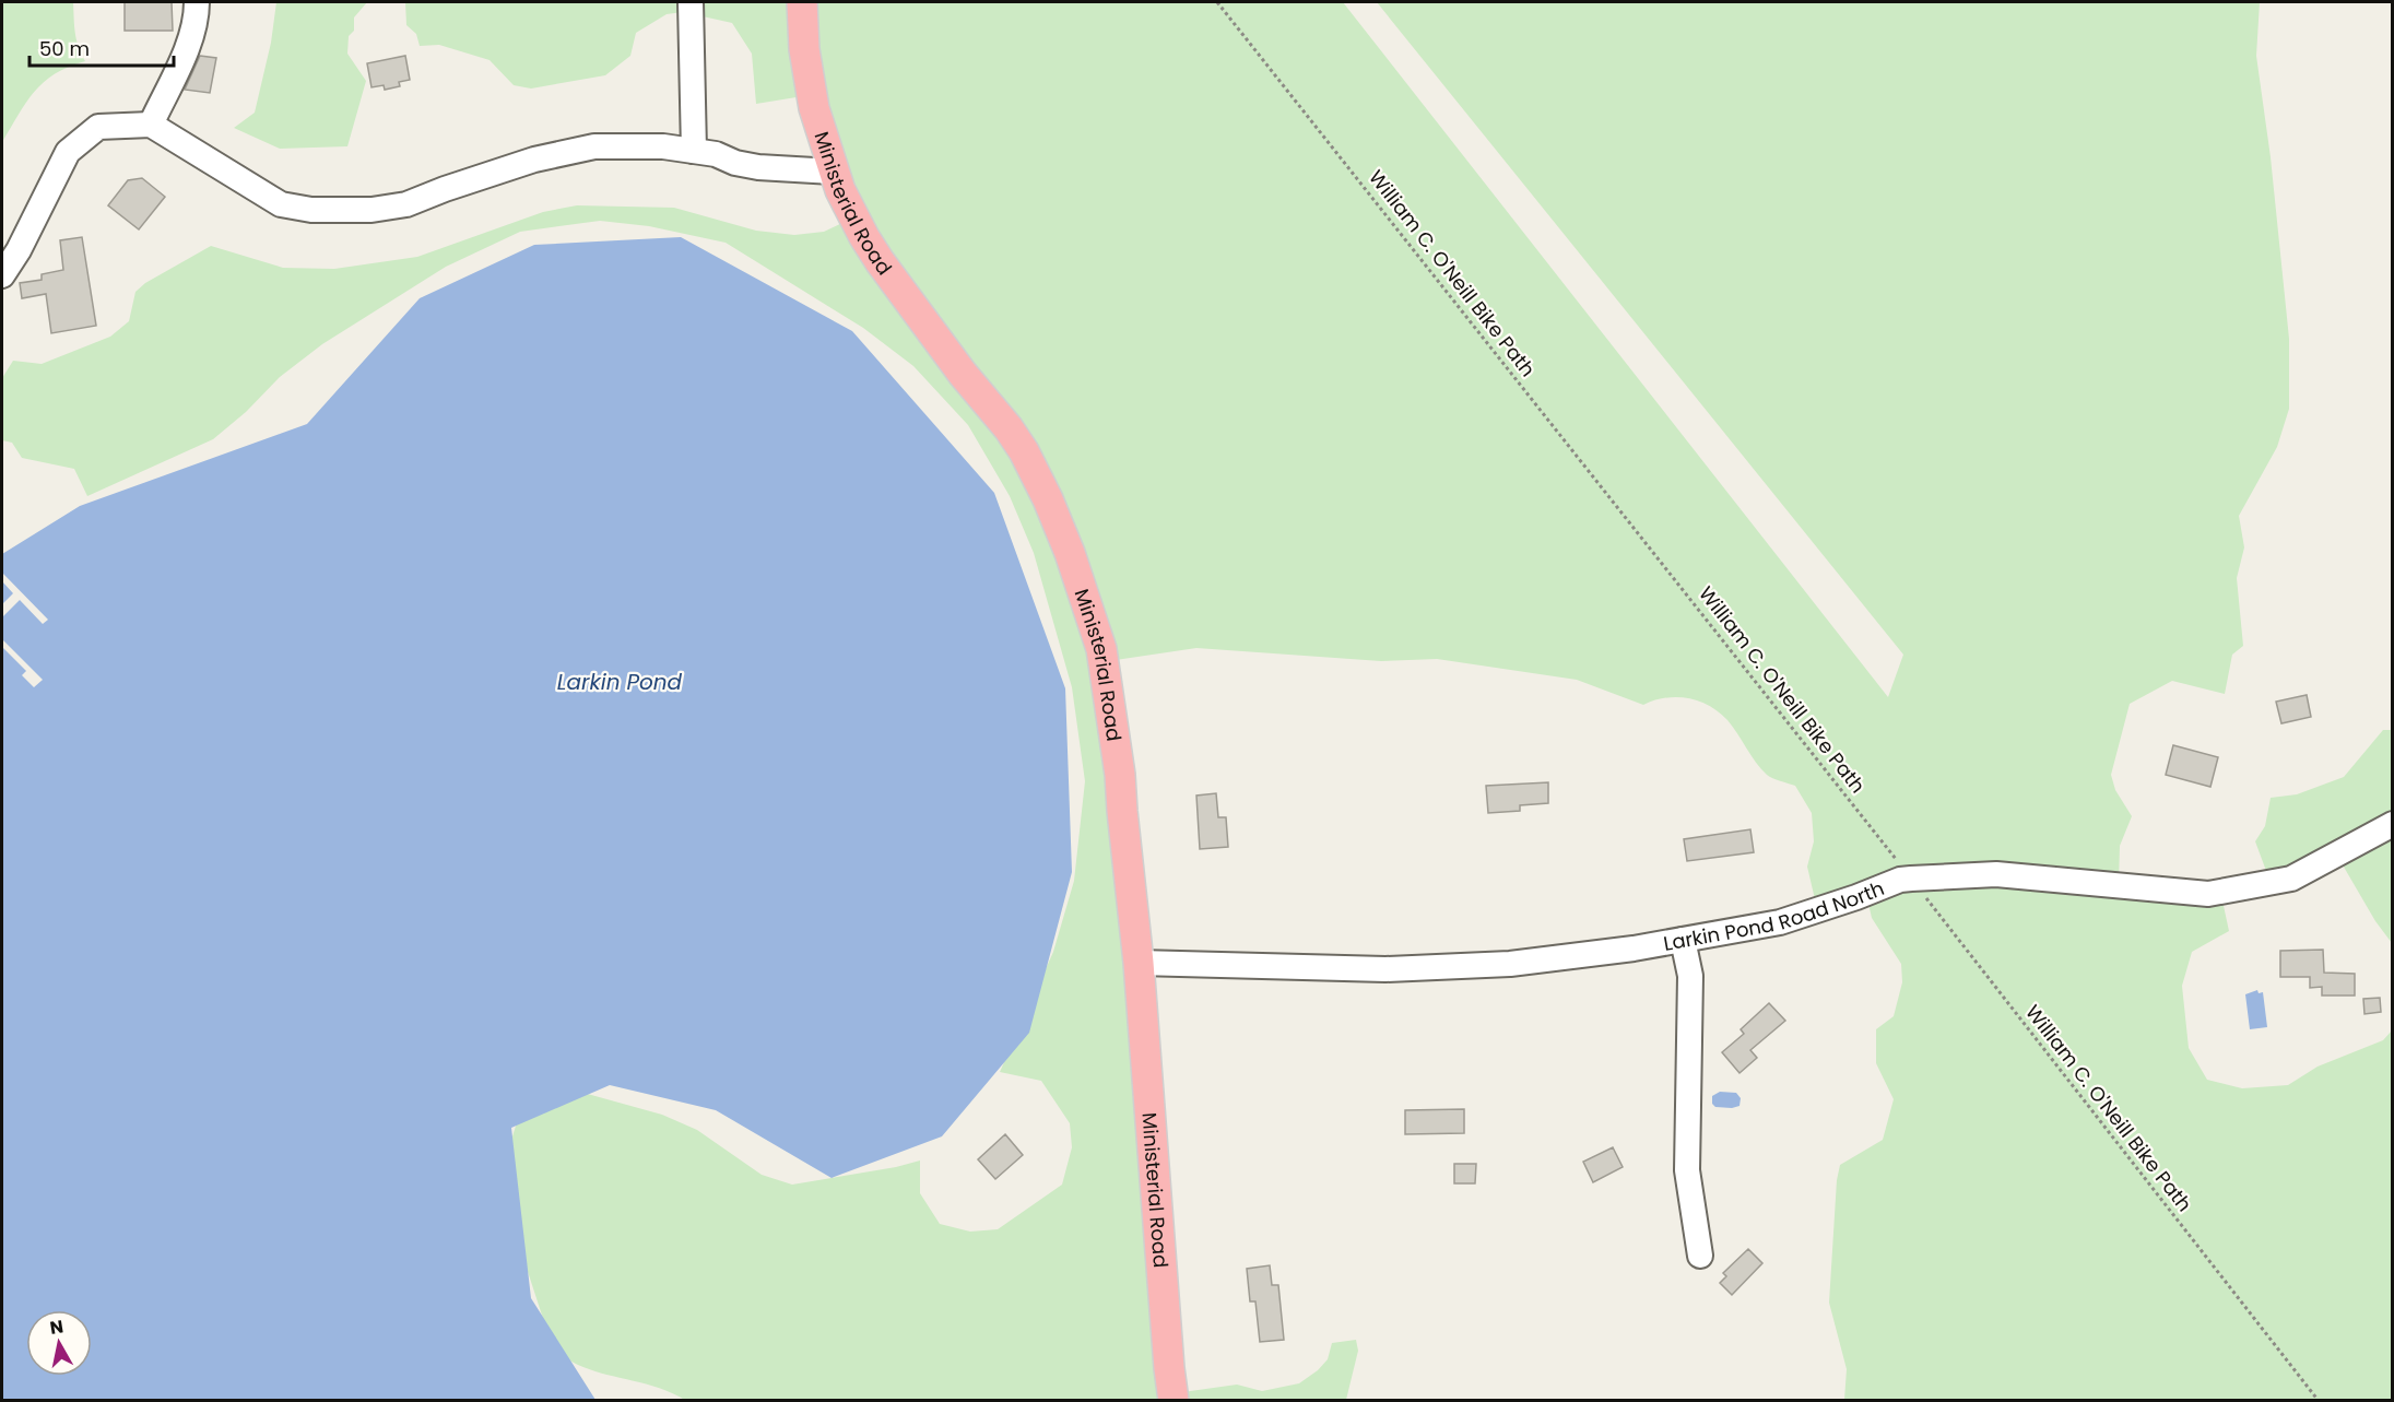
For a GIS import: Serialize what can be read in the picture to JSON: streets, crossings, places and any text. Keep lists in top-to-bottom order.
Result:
{
  "streets": {
    "main road": ["Ministerial Road"],
    "street": ["Larkin Pond Road North"],
    "path": ["William C. O'Neill Bike Path"]
  },
  "crossings": [
    ["Ministerial Road", "Larkin Pond Road North"],
    ["William C. O'Neill Bike Path", "Larkin Pond Road North"]
  ],
  "water": ["Larkin Pond"],
  "scale_bar": "50 m",
  "north": "top"
}
